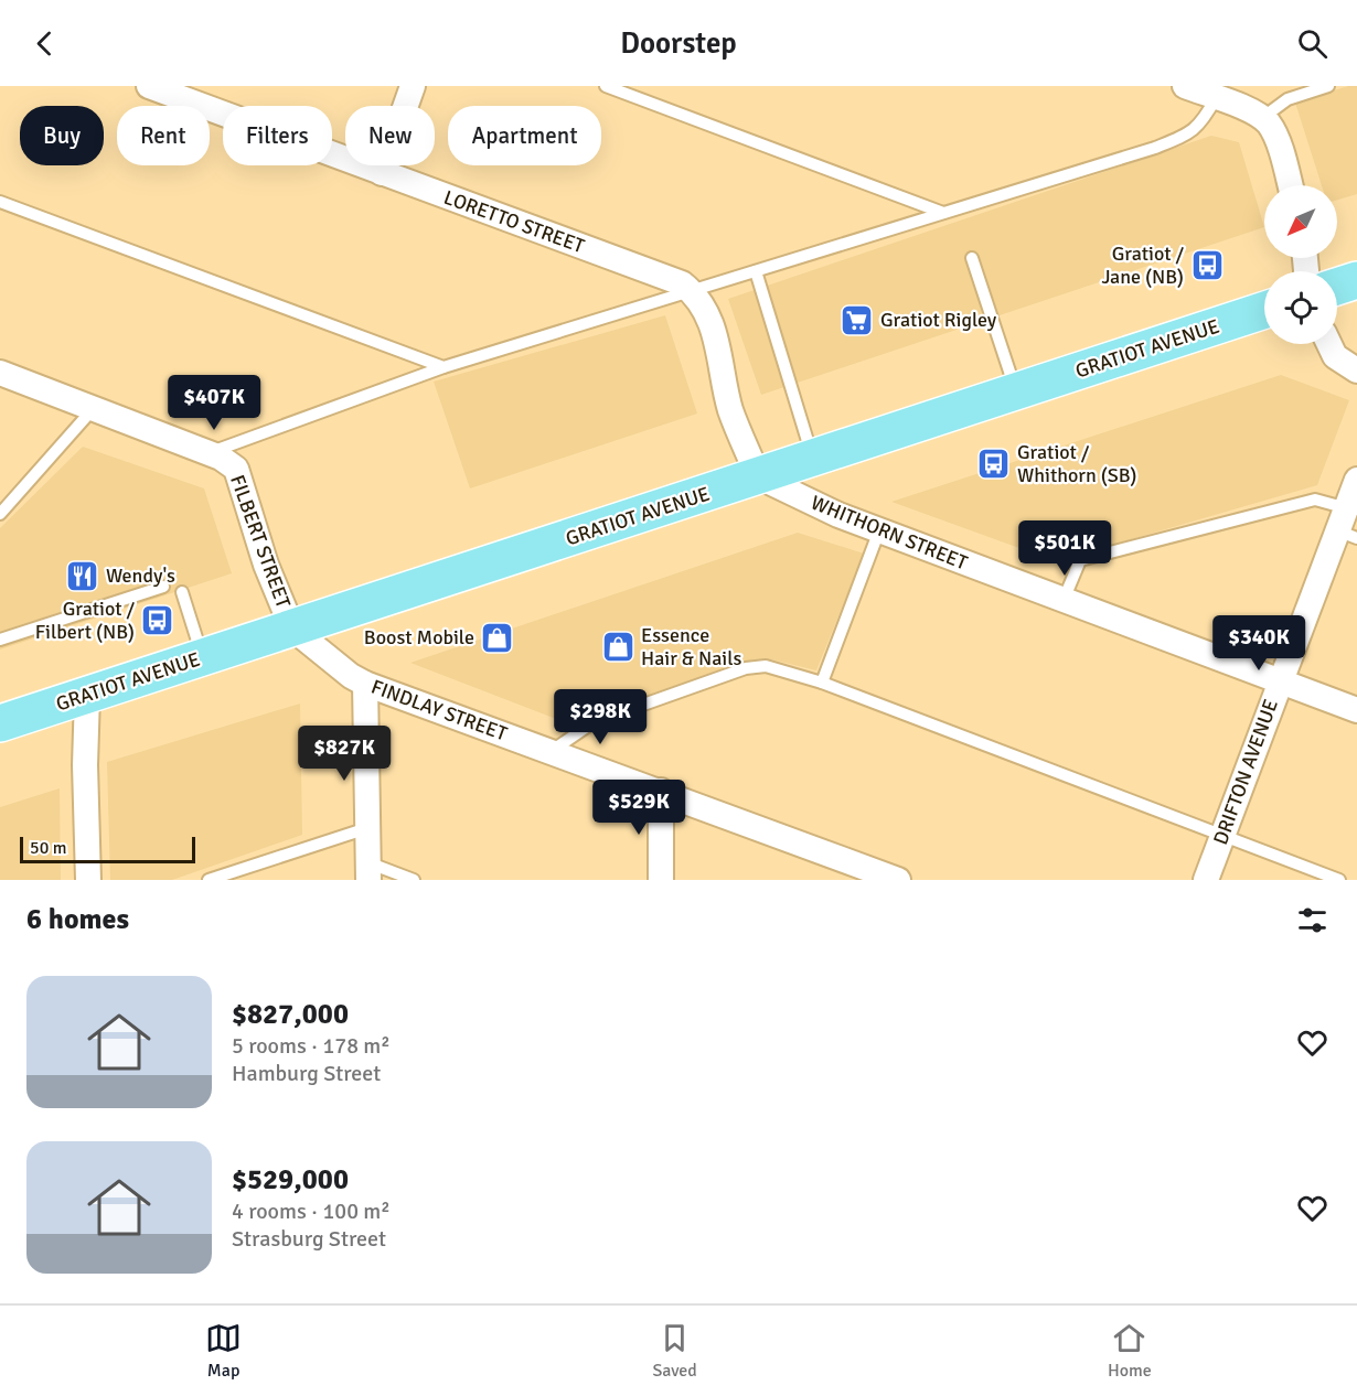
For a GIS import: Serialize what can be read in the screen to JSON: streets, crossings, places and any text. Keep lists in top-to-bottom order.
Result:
{
  "streets": {
    "main road": ["GRATIOT AVENUE"],
    "street": [
      "LORETTO STREET",
      "WHITHORN STREET",
      "FILBERT STREET",
      "FINDLAY STREET",
      "DRIFTON AVENUE"
    ]
  },
  "crossings": [
    ["LORETTO STREET", "GRATIOT AVENUE"],
    ["LORETTO STREET", "WHITHORN STREET"],
    ["GRATIOT AVENUE", "WHITHORN STREET"],
    ["GRATIOT AVENUE", "FILBERT STREET"],
    ["GRATIOT AVENUE", "FINDLAY STREET"],
    ["WHITHORN STREET", "DRIFTON AVENUE"],
    ["FILBERT STREET", "FINDLAY STREET"]
  ],
  "places": {
    "bus stop": ["Gratiot / Jane (NB)", "Gratiot / Whithorn (SB)", "Gratiot / Filbert (NB)"],
    "supermarket": ["Gratiot Rigley"],
    "restaurant": ["Wendy's"],
    "shop": ["Boost Mobile", "Essence Hair & Nails"]
  },
  "scale_bar": "50 m",
  "north": "bottom left",
  "page": {
    "header": "Doorstep",
    "chip": [
      "Buy",
      "Rent",
      "Filters",
      "New",
      "Apartment"
    ],
    "price": [
      "$407K",
      "$501K",
      "$340K",
      "$298K",
      "$827K",
      "$529K"
    ],
    "scale": "50 m",
    "heading": "6 homes",
    "list": [
      {
        "name": "$827,000",
        "note": "5 rooms · 178 m² · Hamburg Street"
      },
      {
        "name": "$529,000",
        "note": "4 rooms · 100 m² · Strasburg Street"
      }
    ],
    "tabs": ["Map", "Saved", "Home"]
  }
}
